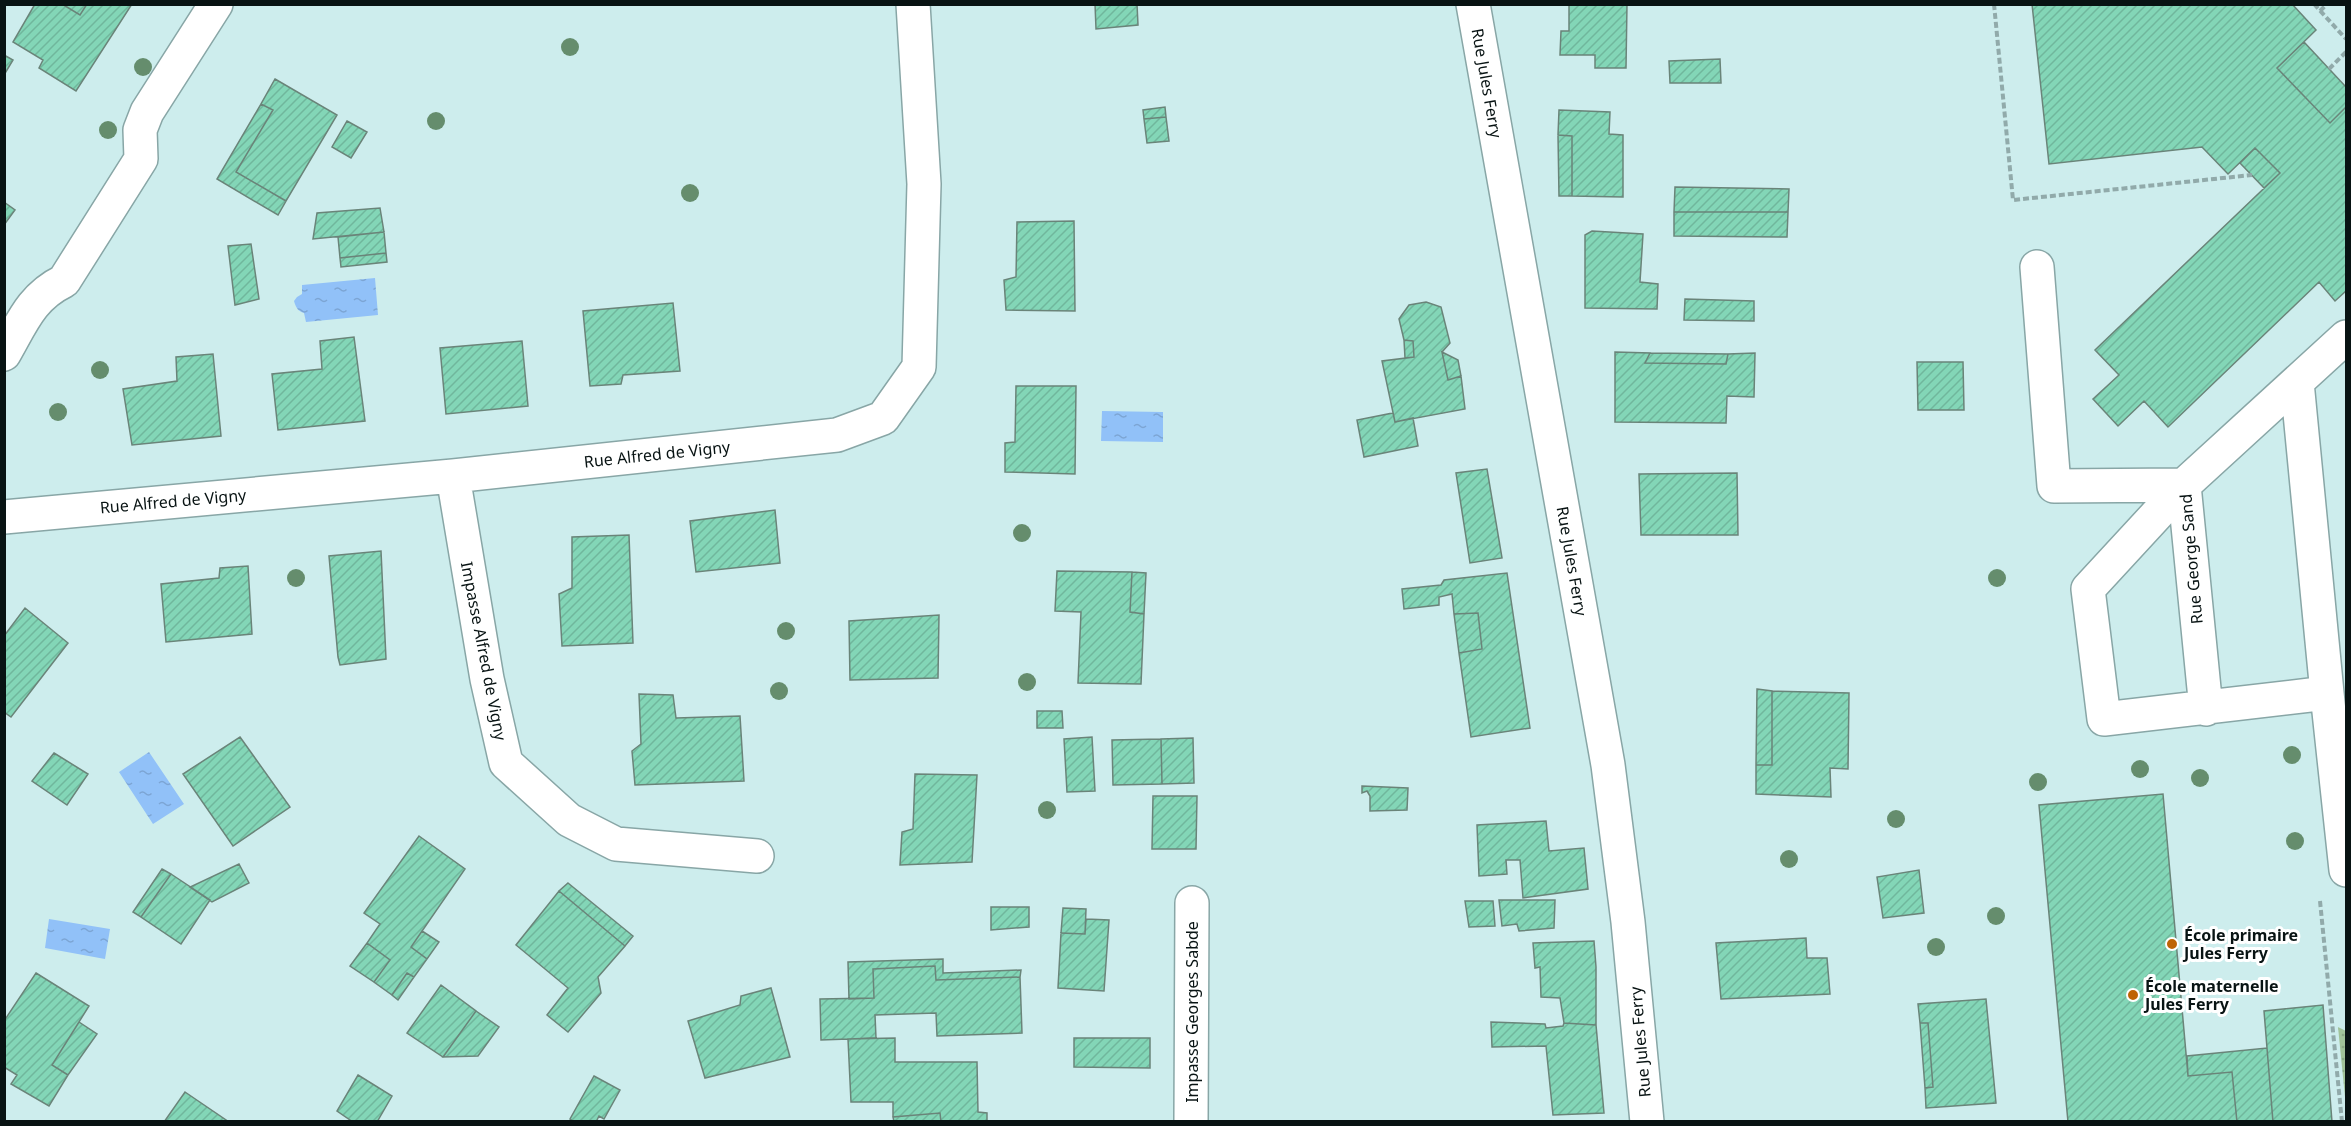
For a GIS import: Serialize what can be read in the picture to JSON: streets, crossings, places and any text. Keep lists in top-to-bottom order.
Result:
{
  "streets": {
    "street": [
      "Rue Jules Ferry",
      "Rue Alfred de Vigny",
      "Rue George Sand",
      "Impasse Alfred de Vigny",
      "Impasse Georges Sabde"
    ]
  },
  "crossings": [
    ["Rue Alfred de Vigny", "Impasse Alfred de Vigny"]
  ],
  "places": ["École primaire Jules Ferry", "École maternelle Jules Ferry"]
}
